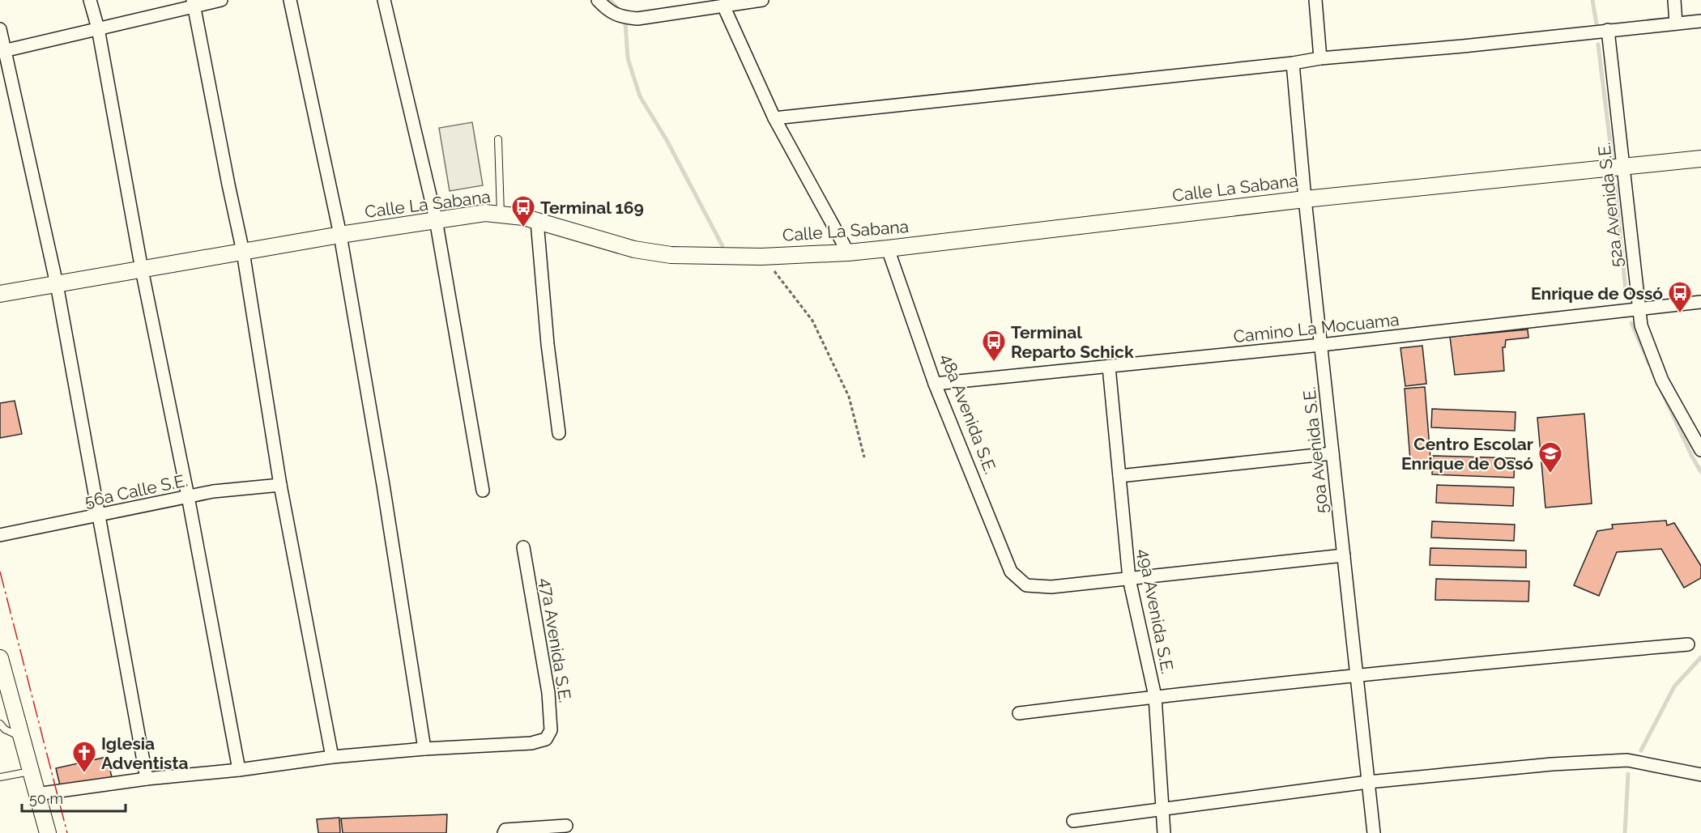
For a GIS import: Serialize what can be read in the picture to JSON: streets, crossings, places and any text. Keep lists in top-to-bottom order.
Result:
{
  "streets": {
    "street": [
      "Calle La Sabana",
      "52a Avenida S.E.",
      "Camino La Mocuama",
      "48a Avenida S.E.",
      "50a Avenida S.E.",
      "56a Calle S.E.",
      "49a Avenida S.E.",
      "47a Avenida S.E."
    ]
  },
  "crossings": [
    ["Calle La Sabana", "52a Avenida S.E."],
    ["Calle La Sabana", "48a Avenida S.E."],
    ["Calle La Sabana", "50a Avenida S.E."],
    ["52a Avenida S.E.", "Camino La Mocuama"],
    ["Camino La Mocuama", "48a Avenida S.E."],
    ["Camino La Mocuama", "50a Avenida S.E."],
    ["Camino La Mocuama", "49a Avenida S.E."],
    ["48a Avenida S.E.", "49a Avenida S.E."]
  ],
  "places": {
    "bus stop": ["Terminal 169", "Enrique de Ossó", "Terminal Reparto Schick"],
    "school or university": ["Centro Escolar Enrique de Ossó"],
    "church": ["Iglesia Adventista"]
  },
  "scale_bar": "50 m"
}
